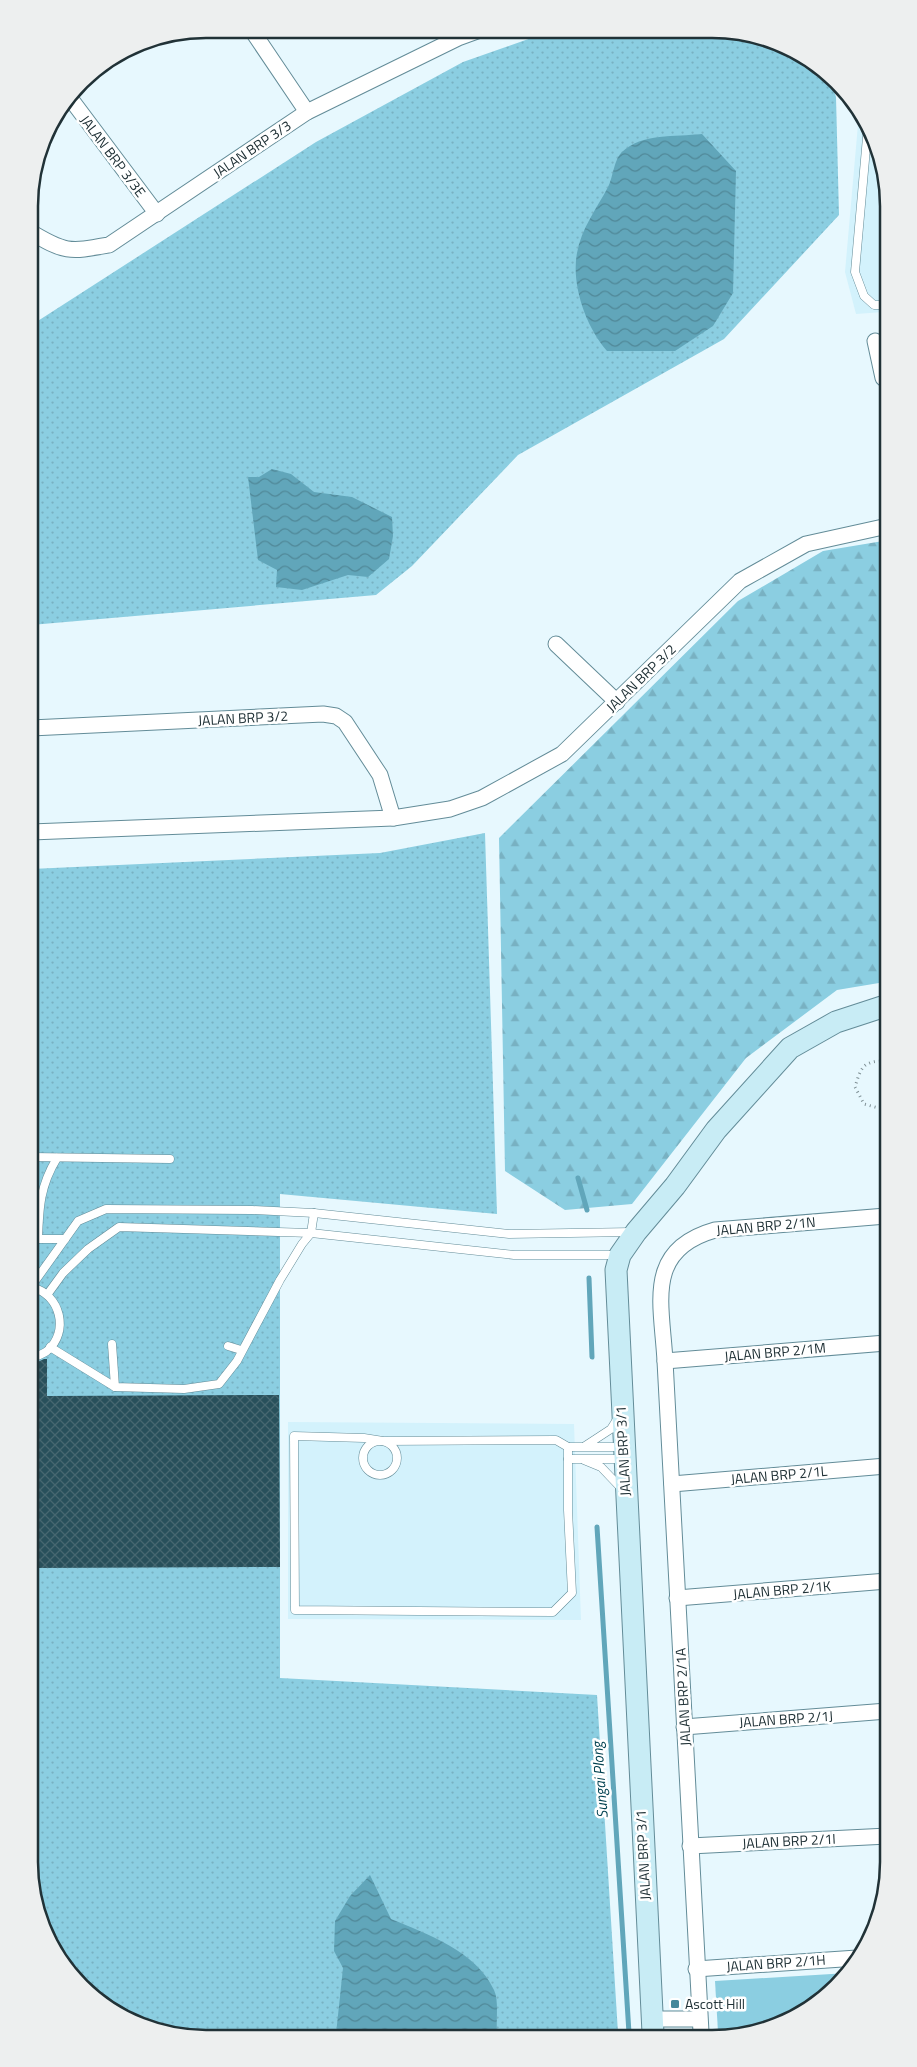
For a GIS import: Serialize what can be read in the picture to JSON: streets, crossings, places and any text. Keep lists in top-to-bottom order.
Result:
{
  "streets": {
    "street": [
      "JALAN BRP 3/3",
      "JALAN BRP 3/3E",
      "JALAN BRP 3/2",
      "JALAN BRP 2/1N",
      "JALAN BRP 2/1M",
      "JALAN BRP 3/1",
      "JALAN BRP 2/1L",
      "JALAN BRP 2/1K",
      "JALAN BRP 2/1A",
      "JALAN BRP 2/1J",
      "JALAN BRP 2/1I",
      "JALAN BRP 2/1H"
    ]
  },
  "crossings": [
    ["JALAN BRP 3/3", "JALAN BRP 3/3E"],
    ["JALAN BRP 2/1N", "JALAN BRP 2/1M"],
    ["JALAN BRP 2/1N", "JALAN BRP 2/1A"],
    ["JALAN BRP 2/1M", "JALAN BRP 2/1A"],
    ["JALAN BRP 2/1L", "JALAN BRP 2/1A"],
    ["JALAN BRP 2/1K", "JALAN BRP 2/1A"],
    ["JALAN BRP 2/1A", "JALAN BRP 2/1J"],
    ["JALAN BRP 2/1A", "JALAN BRP 2/1I"],
    ["JALAN BRP 2/1A", "JALAN BRP 2/1H"]
  ],
  "water": ["Sungai Plong"],
  "places": {
    "transit": ["Ascott Hill"]
  }
}
